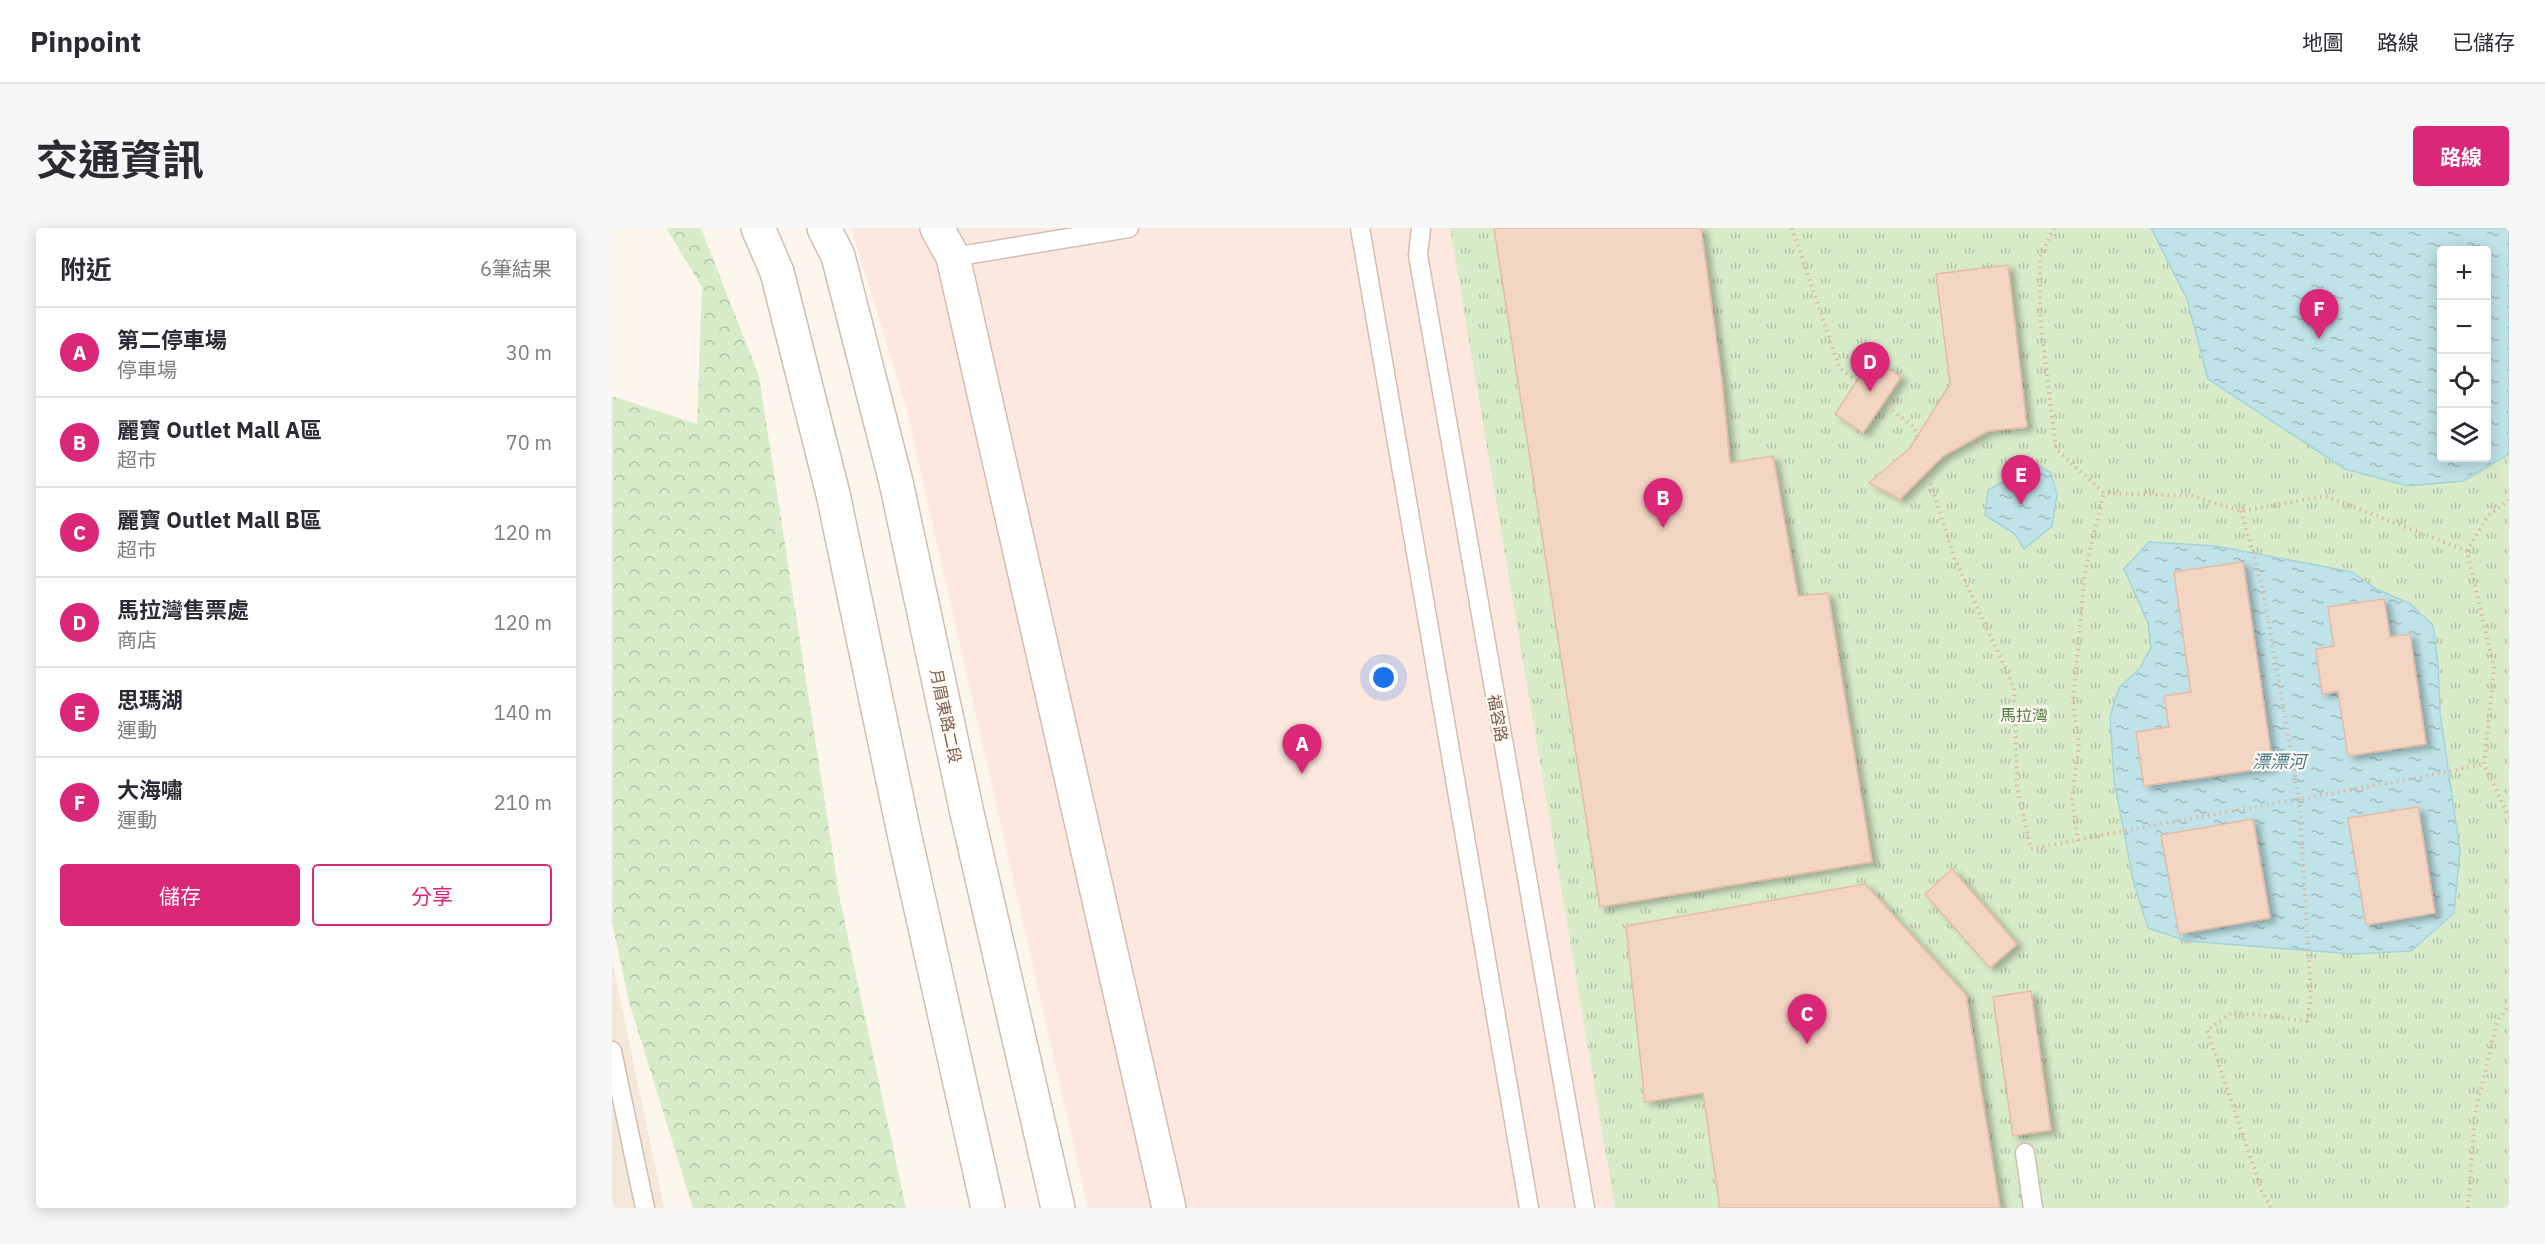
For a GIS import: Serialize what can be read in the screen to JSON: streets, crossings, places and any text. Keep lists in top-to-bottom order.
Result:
{
  "streets": {
    "street": ["月眉東路二段"],
    "lane": ["福容路"]
  },
  "water": ["漂漂河"],
  "parks": ["馬拉灣"],
  "page": {
    "header": "Pinpoint",
    "nav": ["地圖", "路線", "已儲存"],
    "title": "交通資訊",
    "buttons": [
      "路線",
      ["儲存", "分享"]
    ],
    "heading": ["附近", "6筆結果"],
    "map_buttons": ["+", "−"],
    "pins": [
      "F",
      "D",
      "E",
      "B",
      "A",
      "C"
    ],
    "list": [
      {
        "mark": "A",
        "name": "第二停車場",
        "note": "停車場",
        "value": "30 m"
      },
      {
        "mark": "B",
        "name": "麗寶 Outlet Mall A區",
        "note": "超市",
        "value": "70 m"
      },
      {
        "mark": "C",
        "name": "麗寶 Outlet Mall B區",
        "note": "超市",
        "value": "120 m"
      },
      {
        "mark": "D",
        "name": "馬拉灣售票處",
        "note": "商店",
        "value": "120 m"
      },
      {
        "mark": "E",
        "name": "思瑪湖",
        "note": "運動",
        "value": "140 m"
      },
      {
        "mark": "F",
        "name": "大海嘯",
        "note": "運動",
        "value": "210 m"
      }
    ]
  }
}
